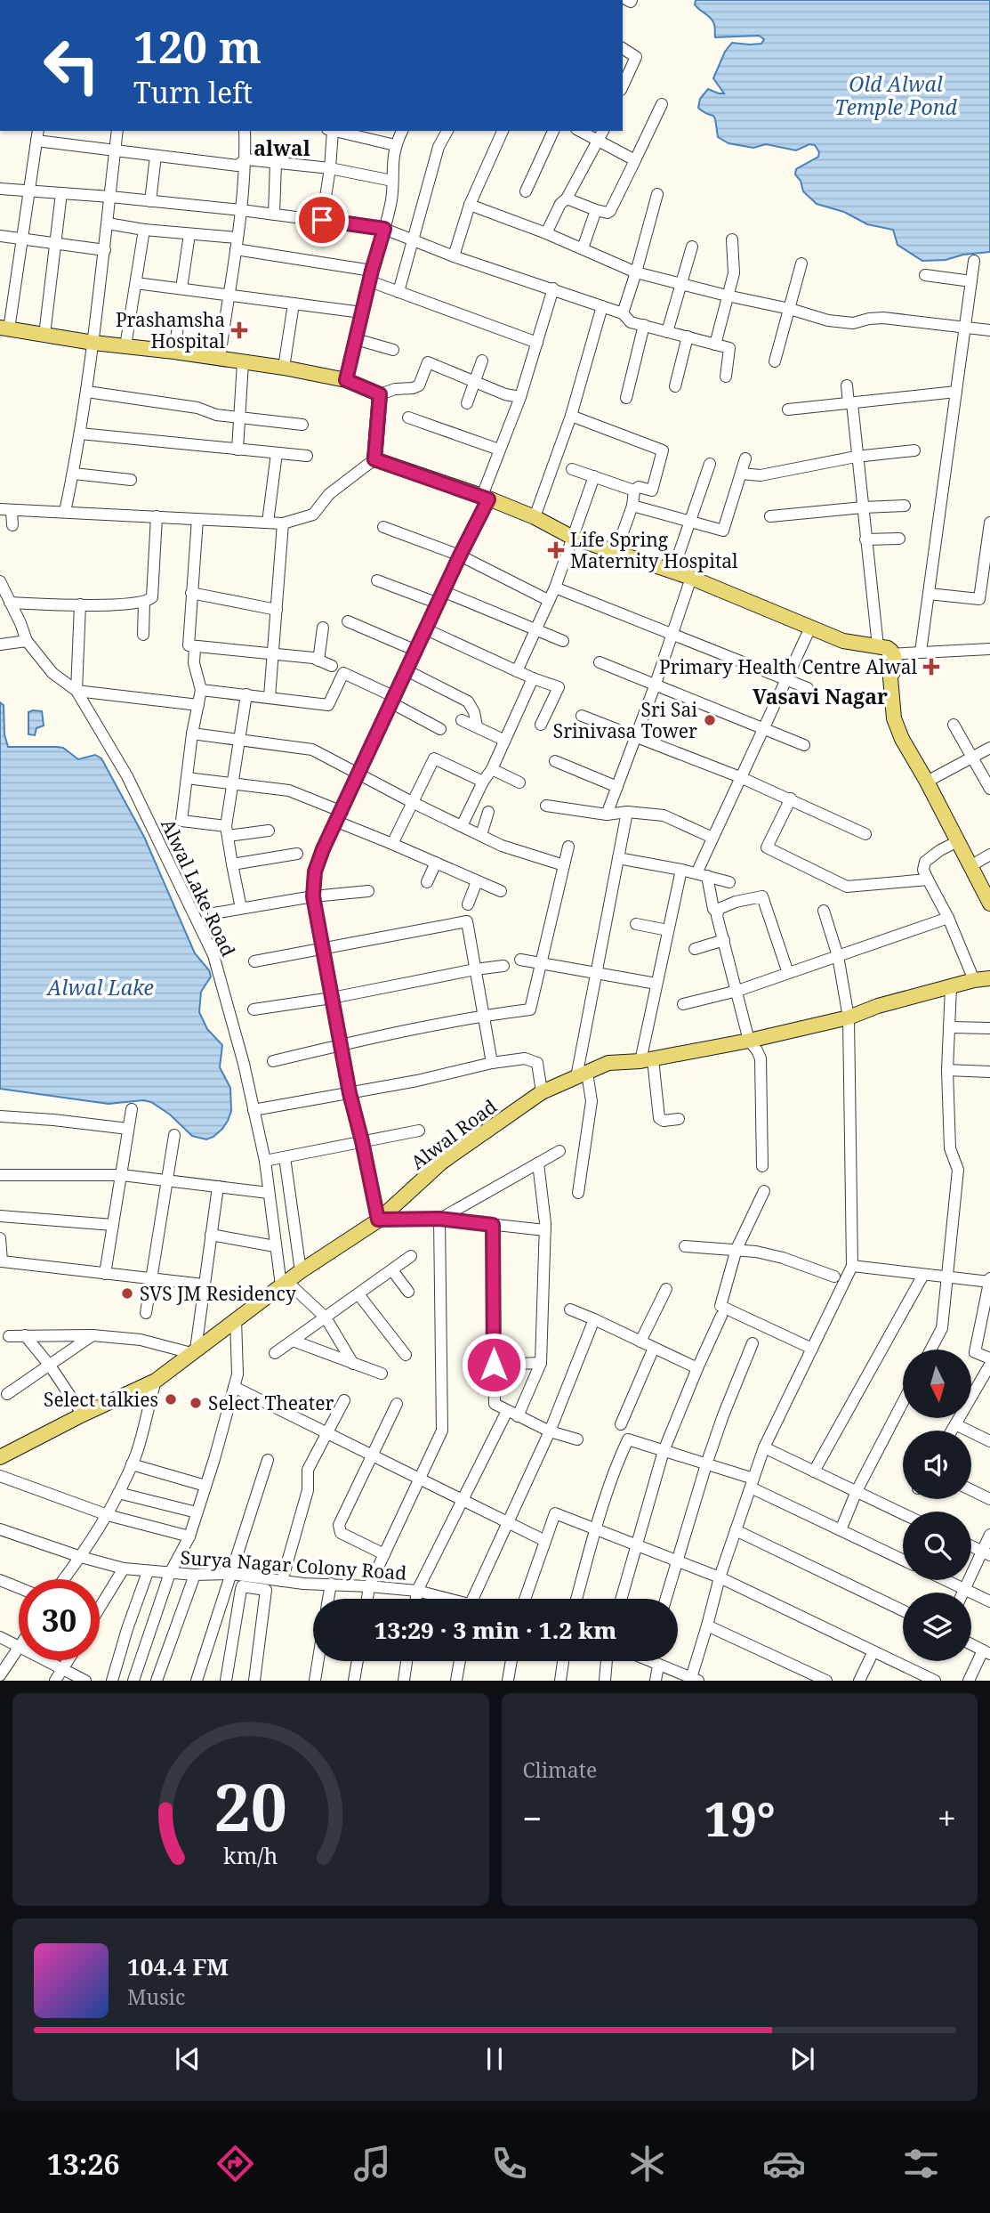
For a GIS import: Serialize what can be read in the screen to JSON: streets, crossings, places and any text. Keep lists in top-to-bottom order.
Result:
{
  "streets": {
    "main road": ["Alwal Road"],
    "street": ["Alwal Lake Road", "Surya Nagar Colony Road"]
  },
  "crossings": [
    ["Alwal Lake Road", "Alwal Road"]
  ],
  "districts": ["alwal", "Vasavi Nagar"],
  "water": ["Old Alwal Temple Pond", "Alwal Lake"],
  "places": {
    "health": ["Prashamsha Hospital", "Life Spring Maternity Hospital", "Primary Health Centre Alwal"],
    "other": [
      "Sri Sai Srinivasa Tower",
      "SVS JM Residency",
      "Select talkies",
      "Select Theater"
    ]
  },
  "north": "bottom",
  "page": {
    "turn": ["120 m", "Turn left"],
    "limit": "30",
    "trip": "13:29 · 3 min · 1.2 km",
    "tile": "Climate",
    "heat": ["−", "19°", "+"],
    "song": ["104.4 FM", "Music"],
    "tabs": "13:26",
    "gauge": ["20", "km/h"]
  }
}
